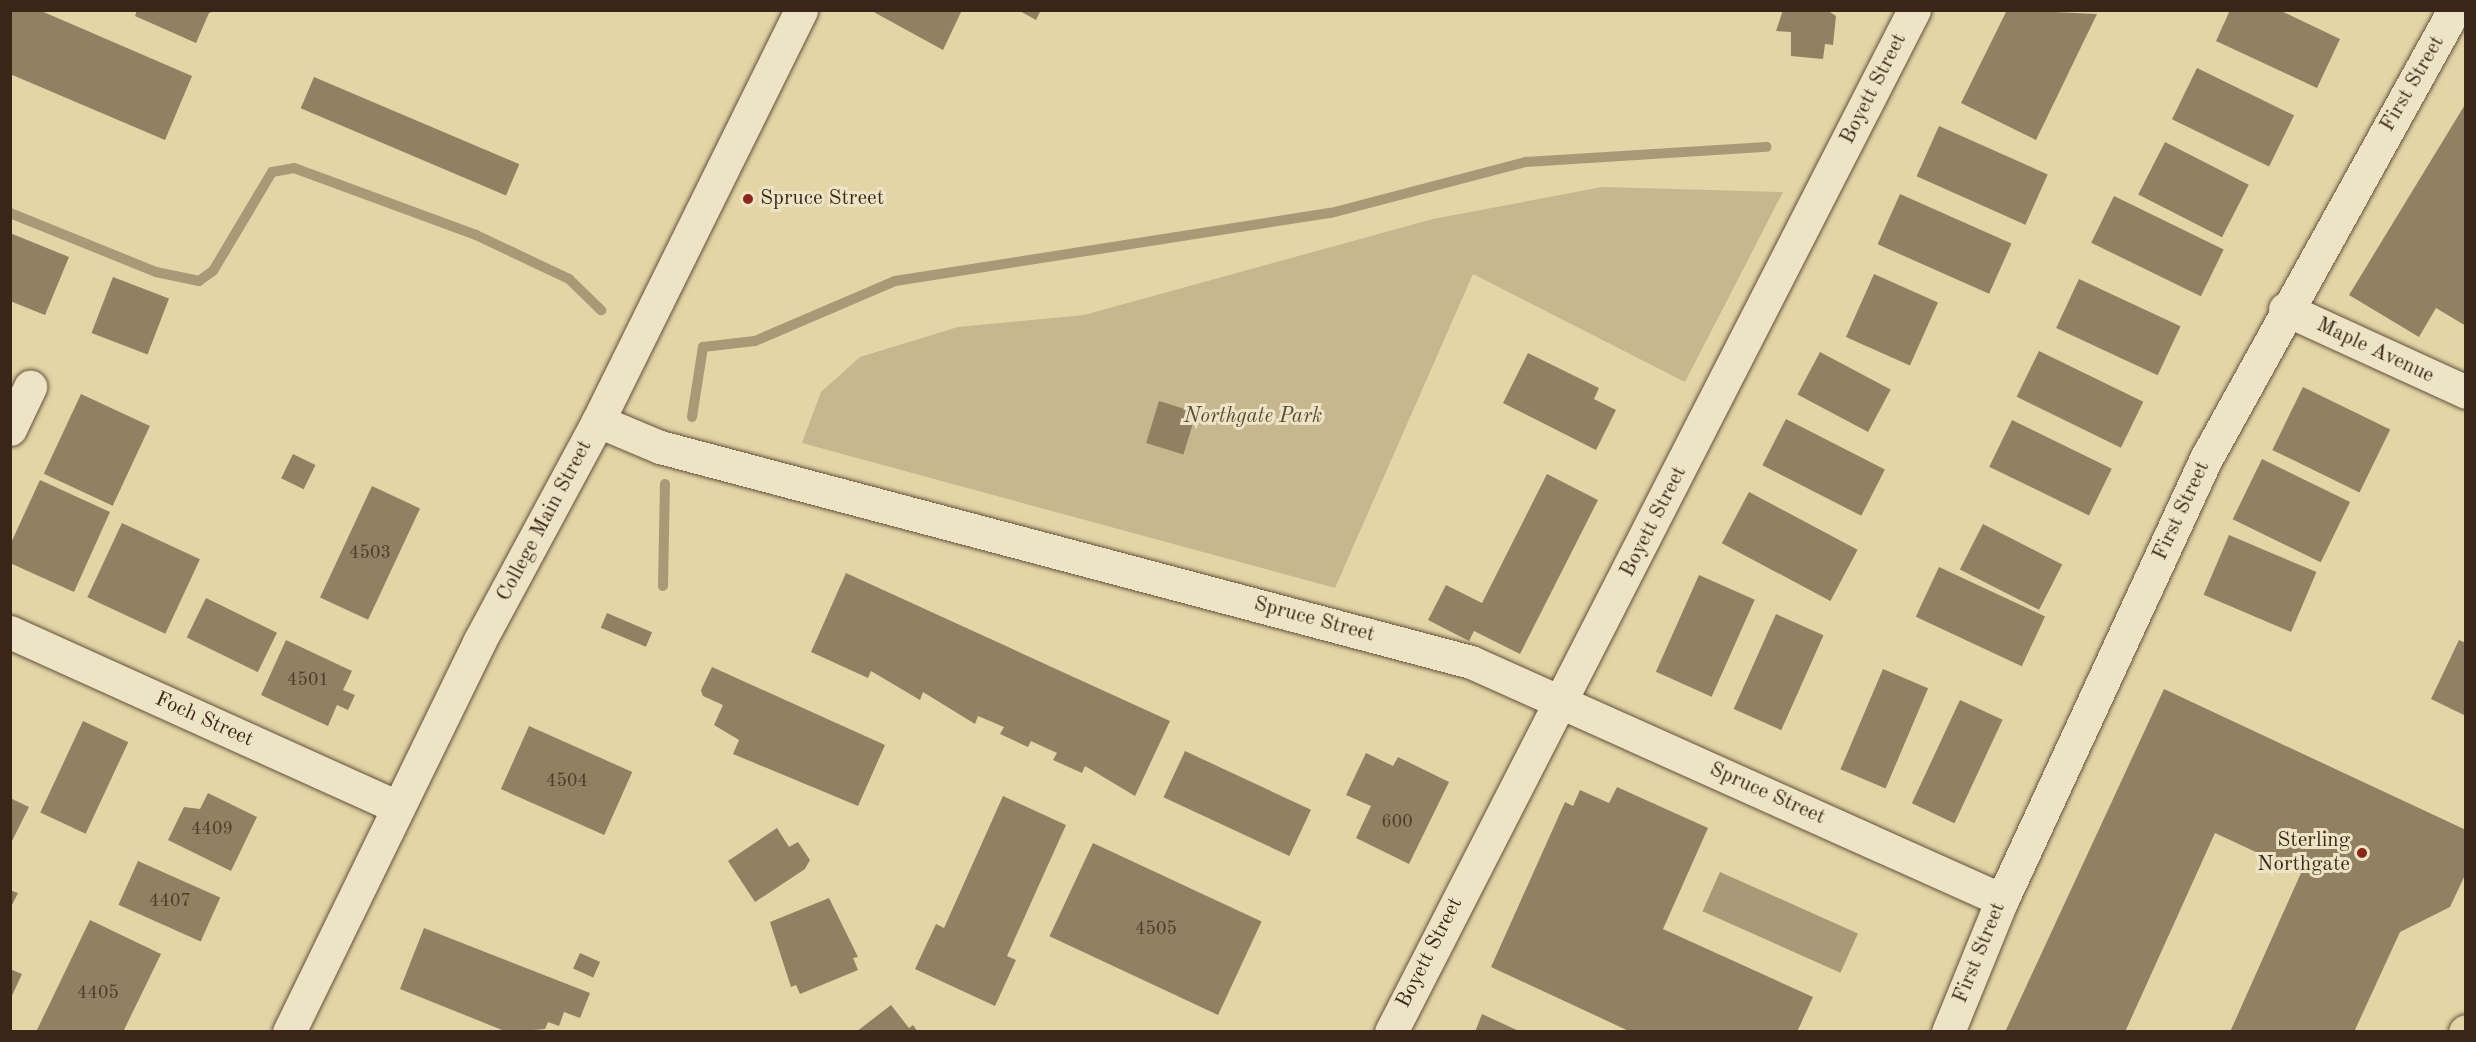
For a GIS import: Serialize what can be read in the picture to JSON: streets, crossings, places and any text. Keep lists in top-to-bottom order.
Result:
{
  "streets": {
    "street": [
      "First Street",
      "Boyett Street",
      "Maple Avenue",
      "College Main Street",
      "Spruce Street",
      "Foch Street"
    ]
  },
  "crossings": [
    ["First Street", "Maple Avenue"],
    ["First Street", "Spruce Street"],
    ["Boyett Street", "Spruce Street"],
    ["College Main Street", "Spruce Street"],
    ["College Main Street", "Foch Street"]
  ],
  "parks": ["Northgate Park"],
  "places": ["Spruce Street", "Sterling Northgate"],
  "house_numbers": [
    "4503",
    "4501",
    "4504",
    "600",
    "4409",
    "4407",
    "4505",
    "4405"
  ]
}
